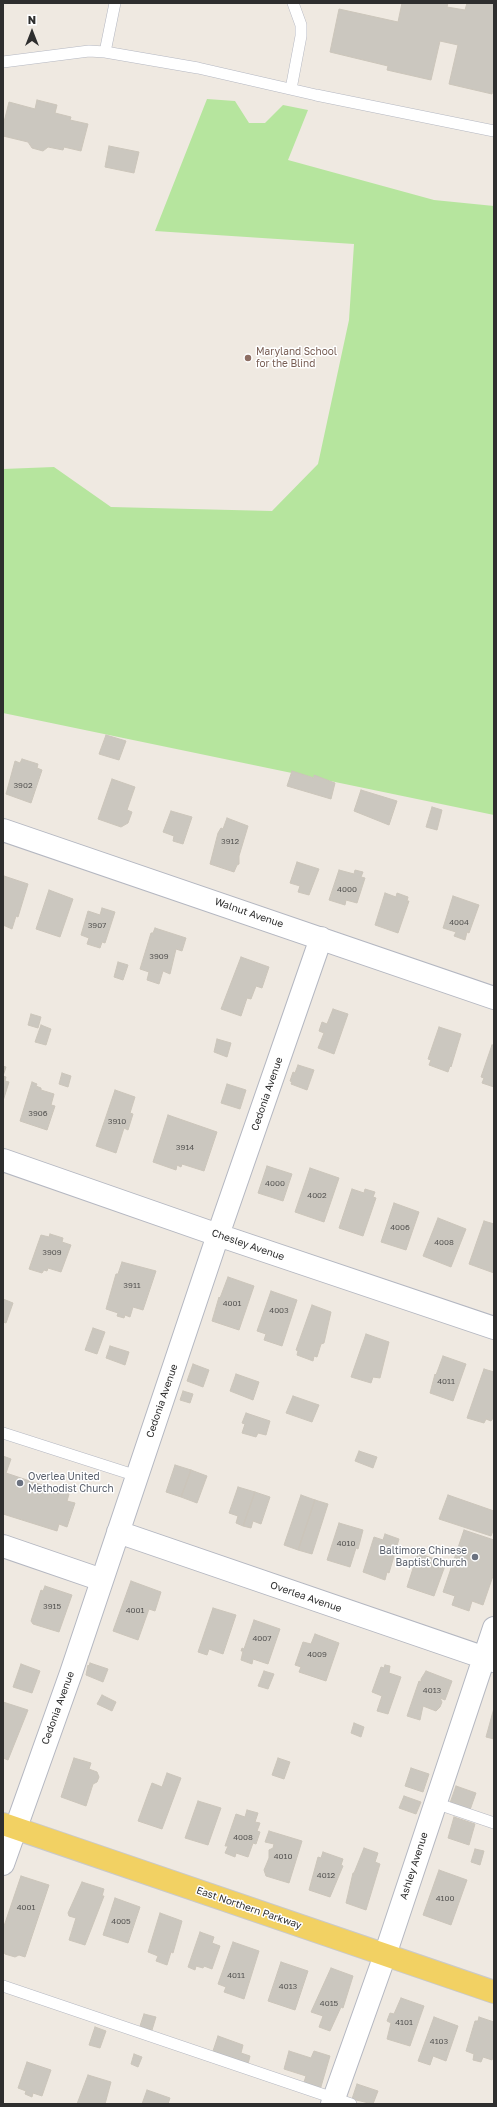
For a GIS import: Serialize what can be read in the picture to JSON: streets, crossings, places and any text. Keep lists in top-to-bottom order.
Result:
{
  "streets": {
    "main road": ["East Northern Parkway"],
    "street": [
      "Walnut Avenue",
      "Cedonia Avenue",
      "Chesley Avenue",
      "Overlea Avenue",
      "Ashley Avenue"
    ]
  },
  "crossings": [
    ["Walnut Avenue", "Cedonia Avenue"],
    ["Cedonia Avenue", "Chesley Avenue"],
    ["Cedonia Avenue", "Overlea Avenue"],
    ["Cedonia Avenue", "East Northern Parkway"],
    ["Overlea Avenue", "Ashley Avenue"],
    ["Ashley Avenue", "East Northern Parkway"]
  ],
  "places": ["Maryland School for the Blind", "Overlea United Methodist Church", "Baltimore Chinese Baptist Church"],
  "house_numbers": [
    "3902",
    "3912",
    "4000",
    "4004",
    "3907",
    "3909",
    "3906",
    "3910",
    "3914",
    "4000",
    "4002",
    "4006",
    "4008",
    "3909",
    "3911",
    "4001",
    "4003",
    "4011",
    "4010",
    "3915",
    "4001",
    "4007",
    "4009",
    "4013",
    "4008",
    "4010",
    "4012",
    "4100",
    "4001",
    "4005",
    "4011",
    "4013",
    "4015",
    "4101",
    "4103"
  ],
  "north": "top"
}
